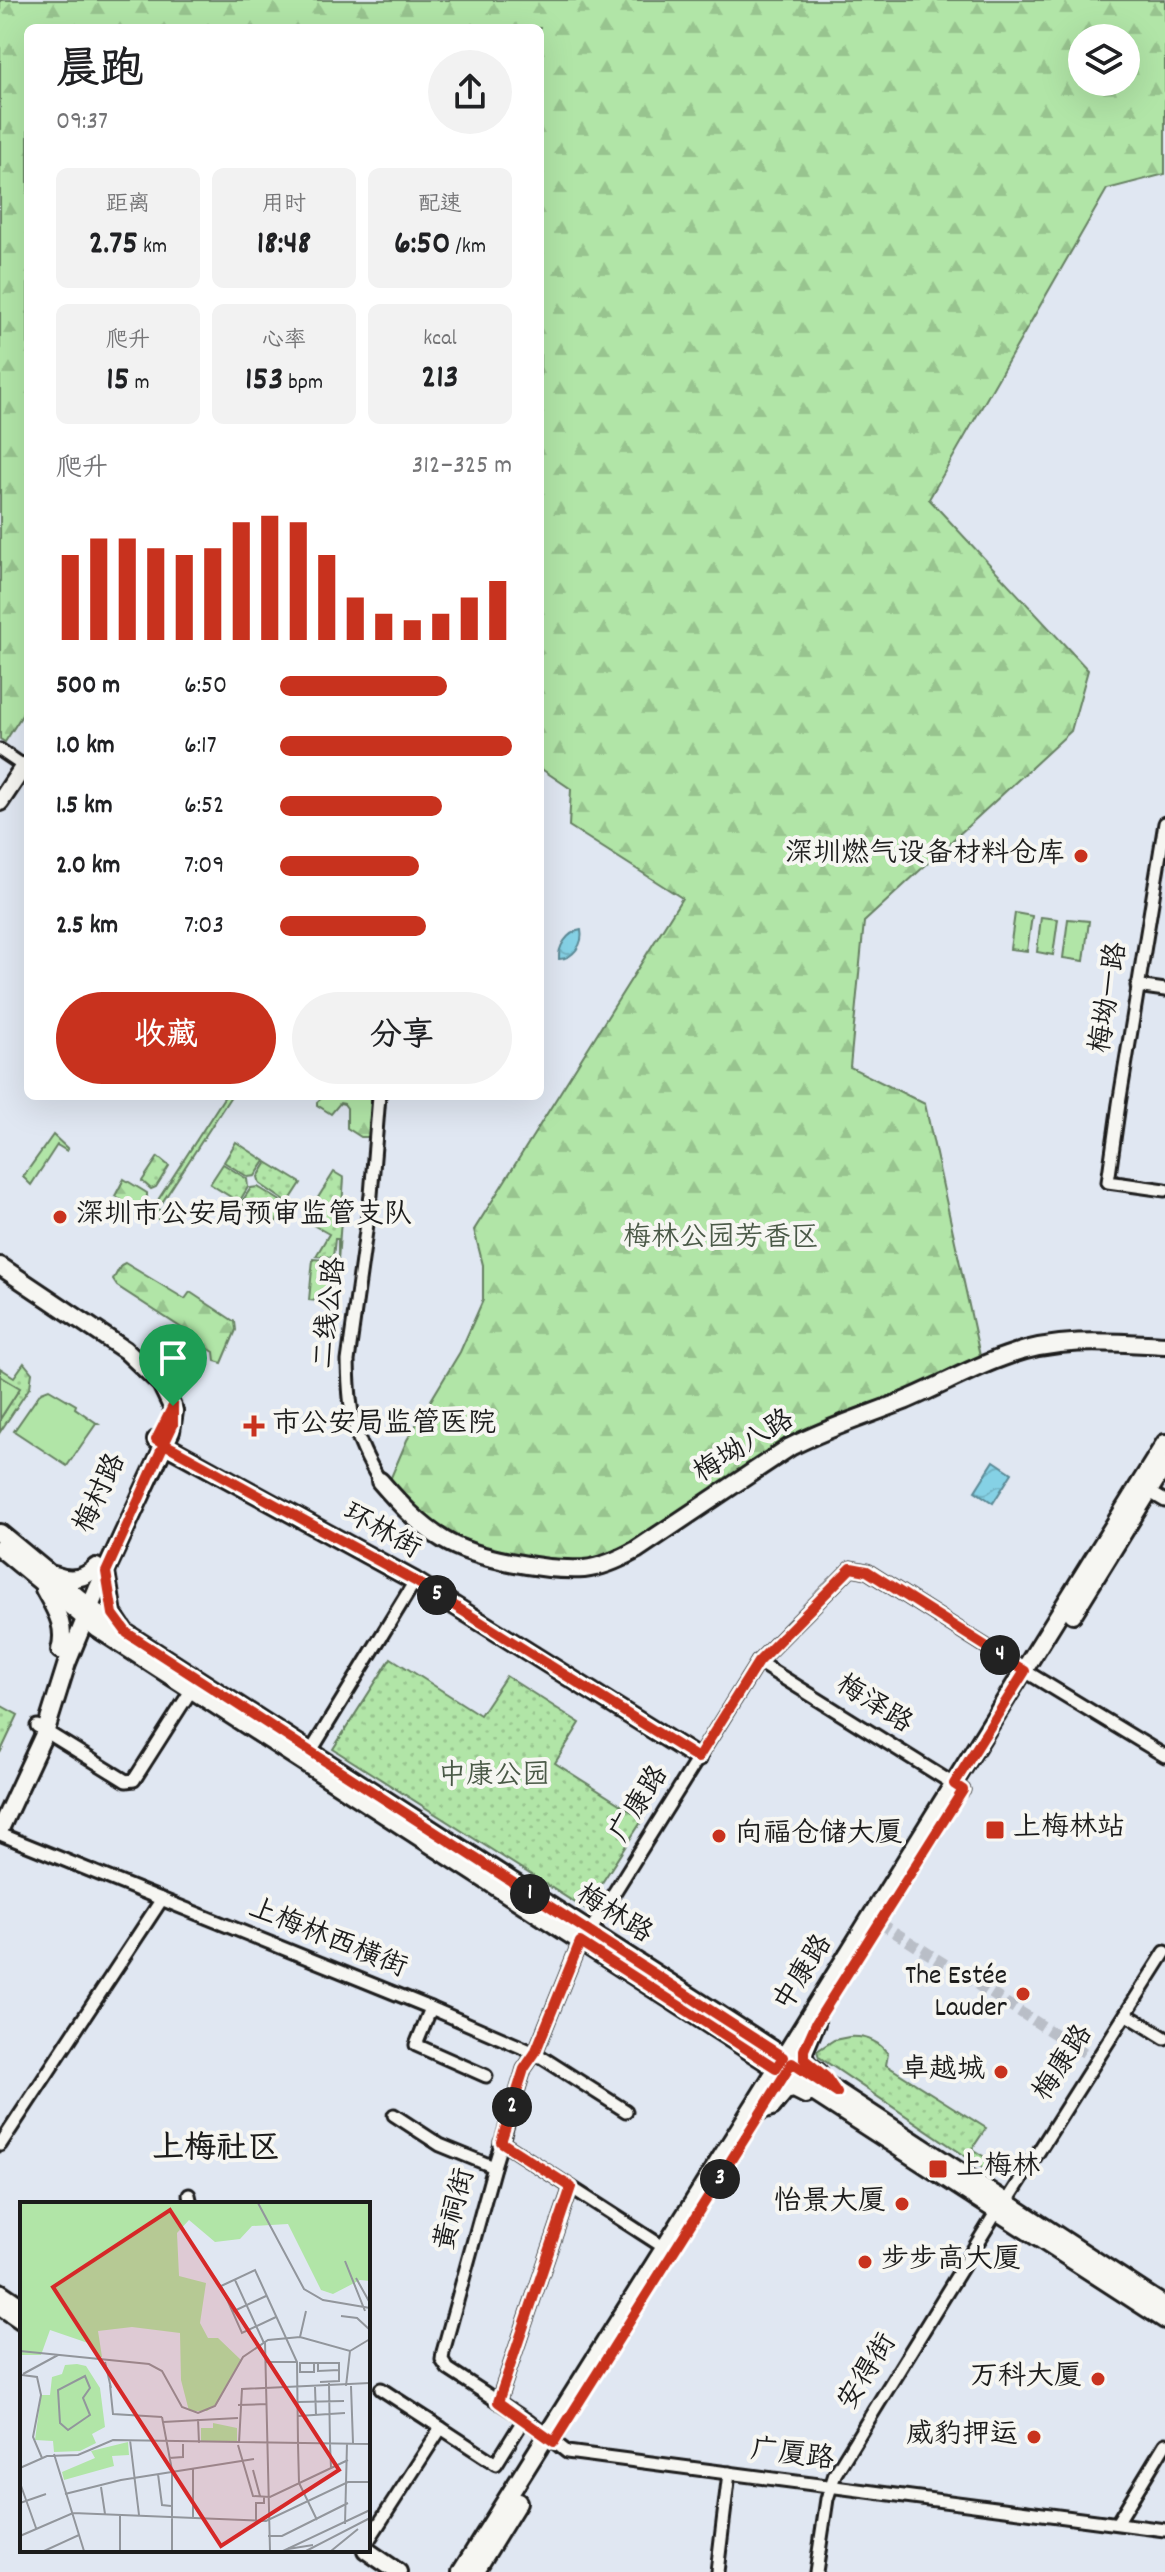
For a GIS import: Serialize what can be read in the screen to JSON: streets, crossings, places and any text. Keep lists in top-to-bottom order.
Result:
{
  "streets": {
    "main road": [
      "梅坳八路",
      "梅村路",
      "环林街",
      "梅林路",
      "中康路"
    ],
    "street": [
      "梅坳一路",
      "二线公路",
      "梅泽路",
      "广康路",
      "上梅林西横街",
      "梅康路",
      "黄祠街",
      "安得街",
      "广厦路"
    ]
  },
  "crossings": [
    ["二线公路", "梅坳八路"],
    ["梅村路", "环林街"],
    ["梅村路", "梅林路"],
    ["梅村路", "上梅林西横街"],
    ["环林街", "广康路"],
    ["梅泽路", "广康路"],
    ["梅泽路", "中康路"],
    ["广康路", "梅林路"],
    ["广康路", "中康路"],
    ["广康路", "黄祠街"],
    ["梅林路", "中康路"],
    ["梅林路", "梅康路"],
    ["梅林路", "黄祠街"],
    ["梅林路", "安得街"],
    ["上梅林西横街", "黄祠街"],
    ["中康路", "广厦路"],
    ["梅康路", "安得街"],
    ["黄祠街", "广厦路"],
    ["安得街", "广厦路"]
  ],
  "districts": ["上梅社区"],
  "parks": ["梅林公园芳香区", "中康公园"],
  "places": {
    "other": [
      "深圳燃气设备材料仓库",
      "深圳市公安局预审监管支队",
      "向福仓储大厦",
      "The Estée Lauder",
      "卓越城",
      "怡景大厦",
      "步步高大厦",
      "万科大厦",
      "威豹押运"
    ],
    "health": ["市公安局监管医院"],
    "transit": ["上梅林站", "上梅林"]
  },
  "page": {
    "heading": ["晨跑", "09:37"],
    "stats": [
      ["距离", "2.75 km"],
      ["用时", "18:48"],
      ["配速", "6:50 /km"],
      ["爬升", "15 m"],
      ["心率", "153 bpm"],
      ["kcal", "213"]
    ],
    "chart": ["爬升", "312–325 m"],
    "list": [
      {
        "name": "500 m",
        "note": "6:50"
      },
      {
        "name": "1.0 km",
        "note": "6:17"
      },
      {
        "name": "1.5 km",
        "note": "6:52"
      },
      {
        "name": "2.0 km",
        "note": "7:09"
      },
      {
        "name": "2.5 km",
        "note": "7:03"
      }
    ],
    "buttons": ["收藏", "分享"],
    "pins": [
      "5",
      "4",
      "1",
      "2",
      "3"
    ]
  }
}
